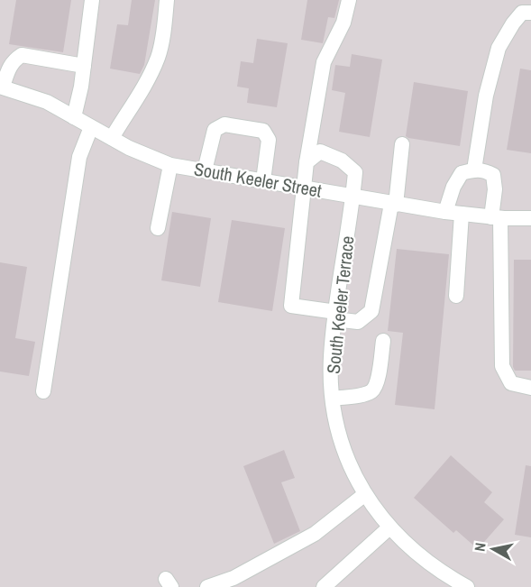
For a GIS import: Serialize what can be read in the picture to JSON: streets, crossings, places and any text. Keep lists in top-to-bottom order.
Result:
{
  "streets": {
    "street": ["South Keeler Street", "South Keeler Terrace"]
  },
  "crossings": [
    ["South Keeler Street", "South Keeler Terrace"]
  ],
  "north": "left"
}
